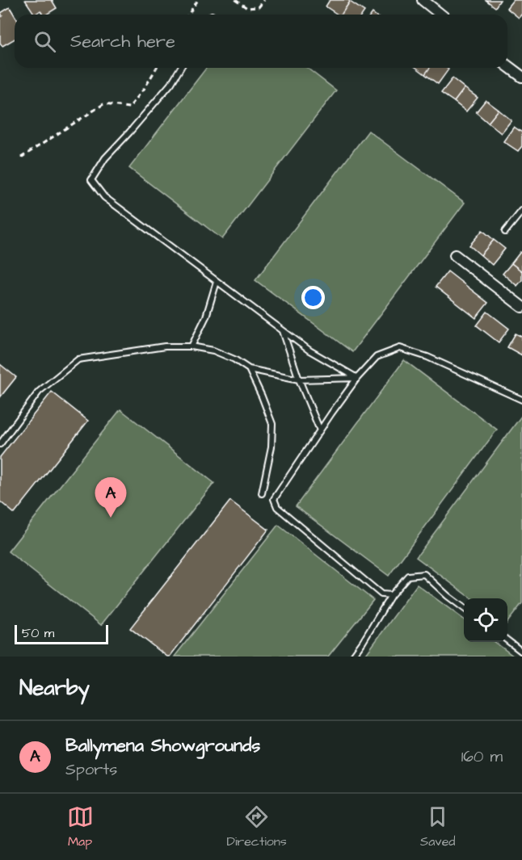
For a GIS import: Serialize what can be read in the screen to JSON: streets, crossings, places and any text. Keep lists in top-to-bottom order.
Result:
{
  "scale_bar": "50 m",
  "page": {
    "search": "Search here",
    "pins": "A",
    "scale": "50 m",
    "heading": "Nearby",
    "list": [
      {
        "mark": "A",
        "name": "Ballymena Showgrounds",
        "note": "Sports",
        "value": "160 m"
      }
    ],
    "nav": ["Map", "Directions", "Saved"]
  }
}
